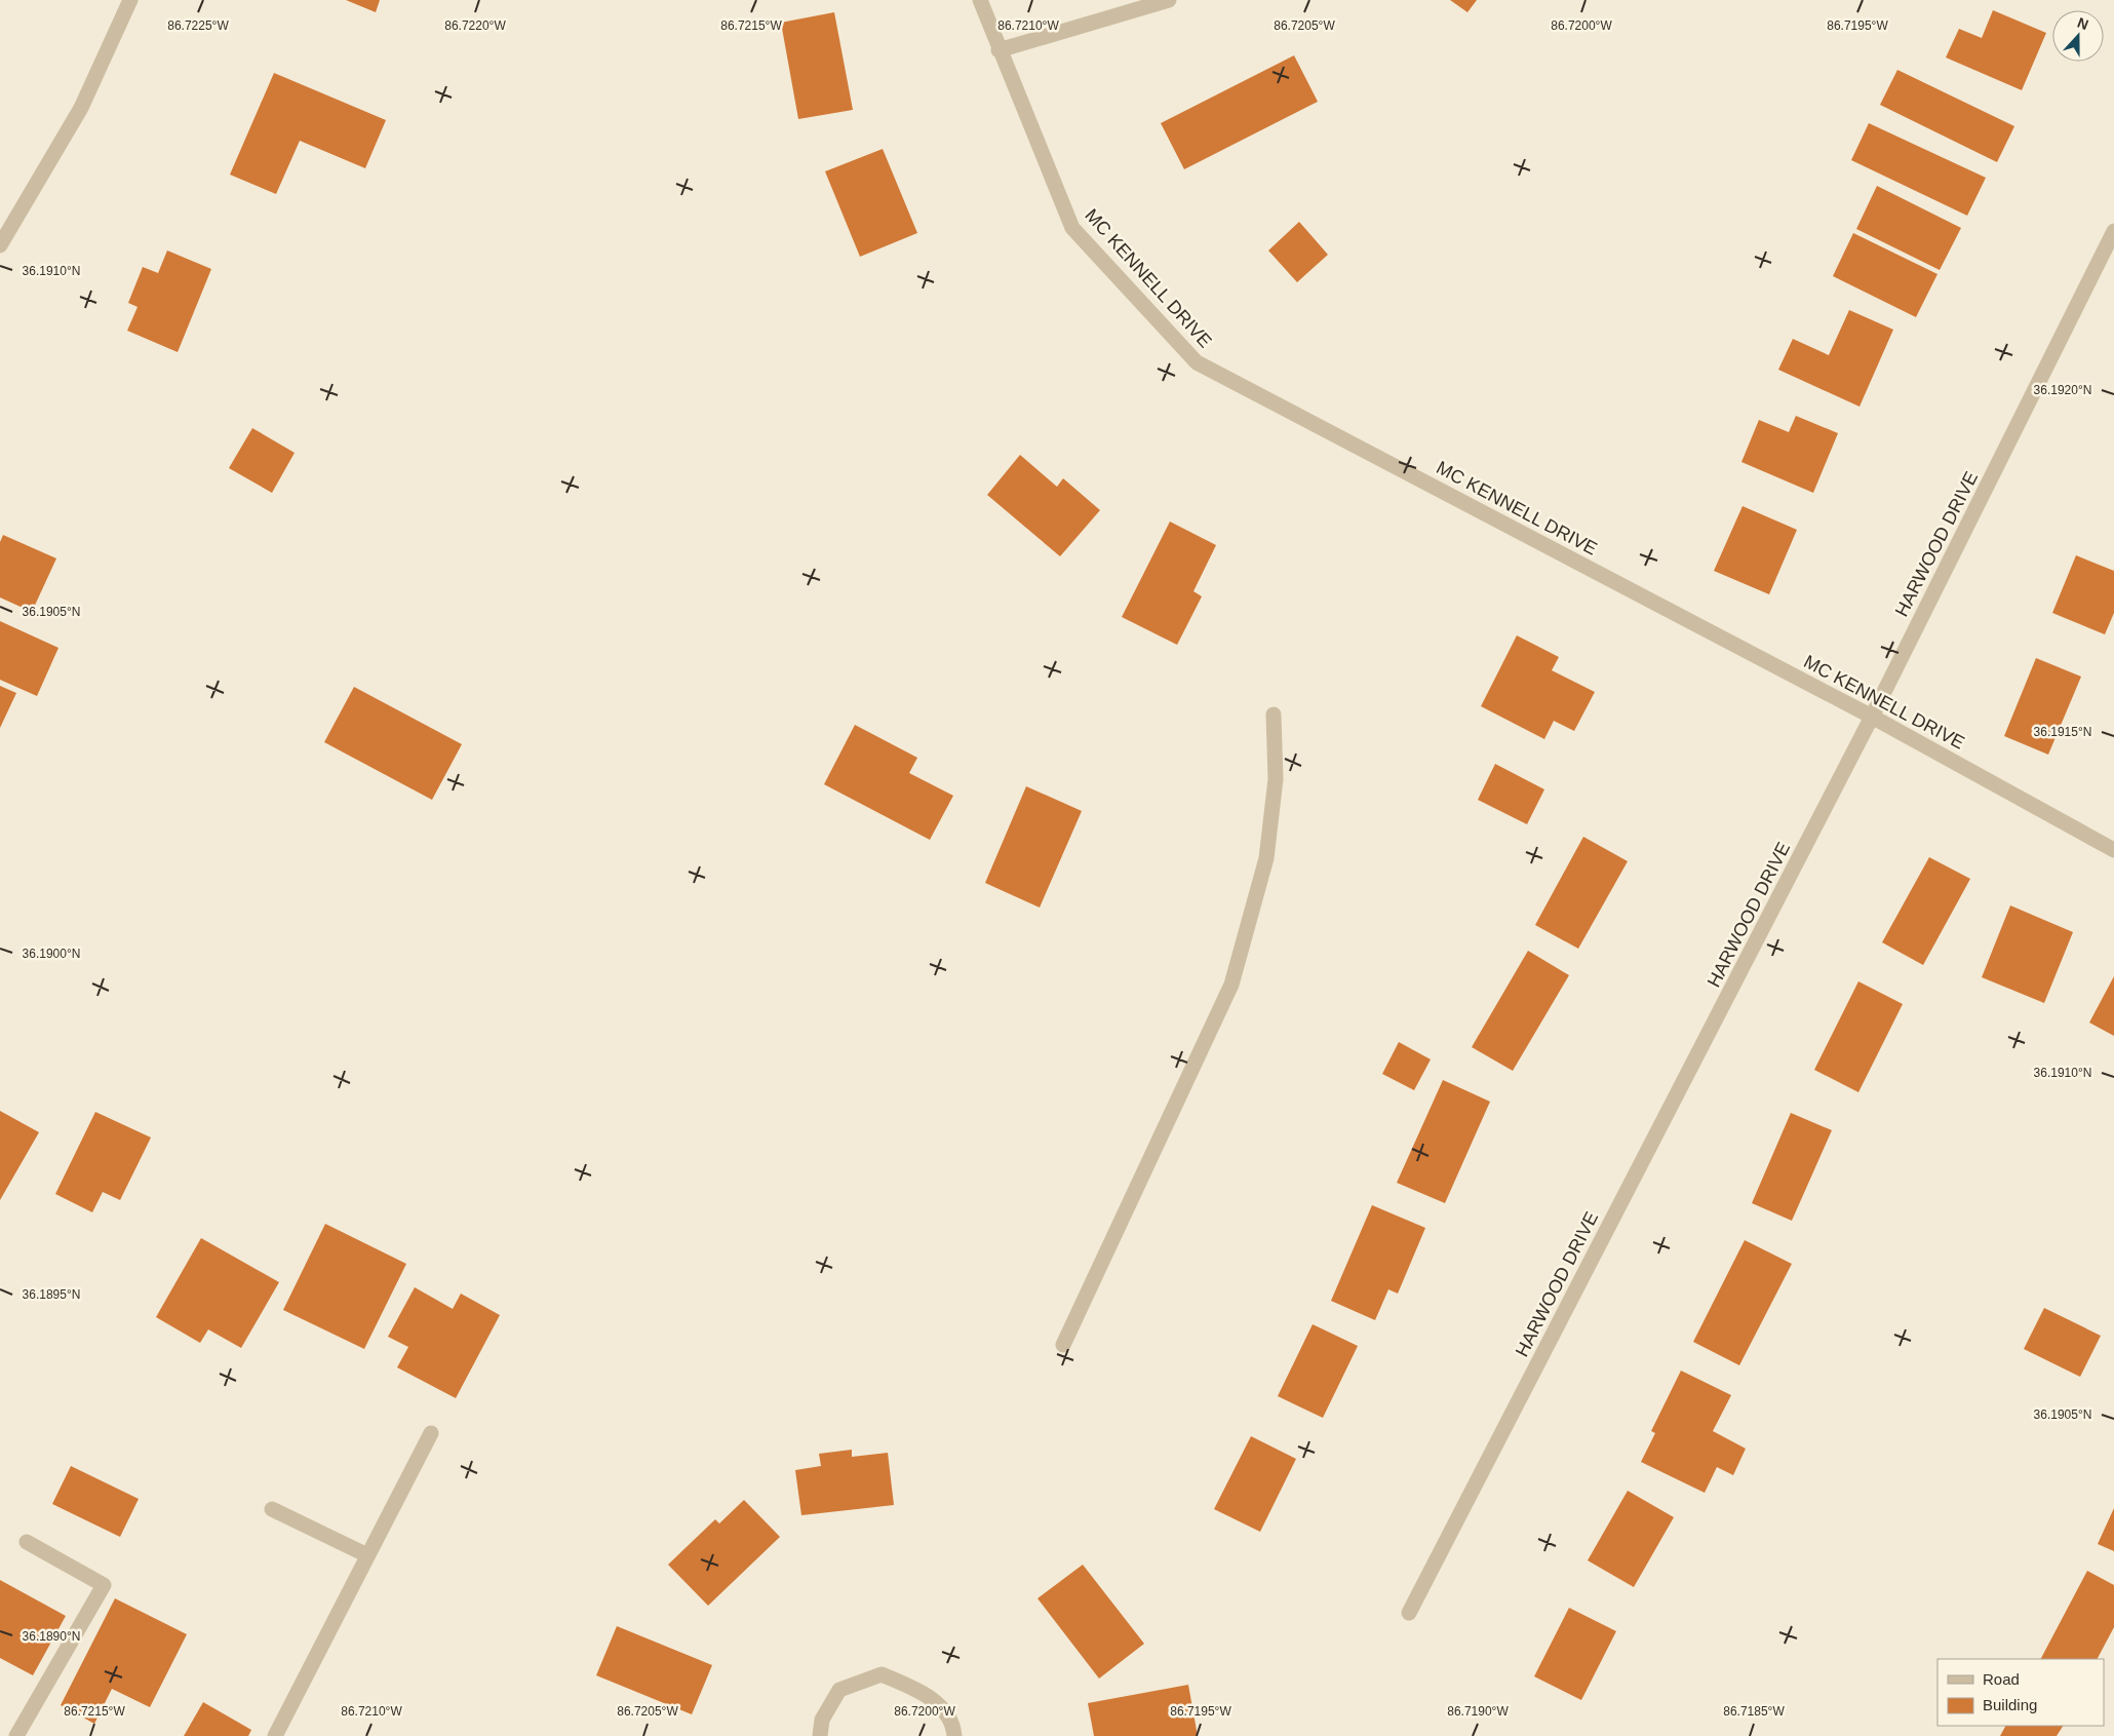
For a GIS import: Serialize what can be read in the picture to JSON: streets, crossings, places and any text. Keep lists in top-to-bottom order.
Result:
{
  "streets": {
    "street": ["MC KENNELL DRIVE", "HARWOOD DRIVE"]
  },
  "crossings": [
    ["MC KENNELL DRIVE", "HARWOOD DRIVE"]
  ],
  "legend": ["Road", "Building"],
  "north": "top",
  "coordinates": [
    "86.7225°W",
    "86.7220°W",
    "86.7215°W",
    "86.7210°W",
    "86.7205°W",
    "86.7200°W",
    "86.7195°W",
    "36.1910°N",
    "36.1920°N",
    "36.1905°N",
    "36.1915°N",
    "36.1900°N",
    "36.1895°N",
    "36.1890°N",
    "86.7190°W",
    "86.7185°W"
  ]
}
